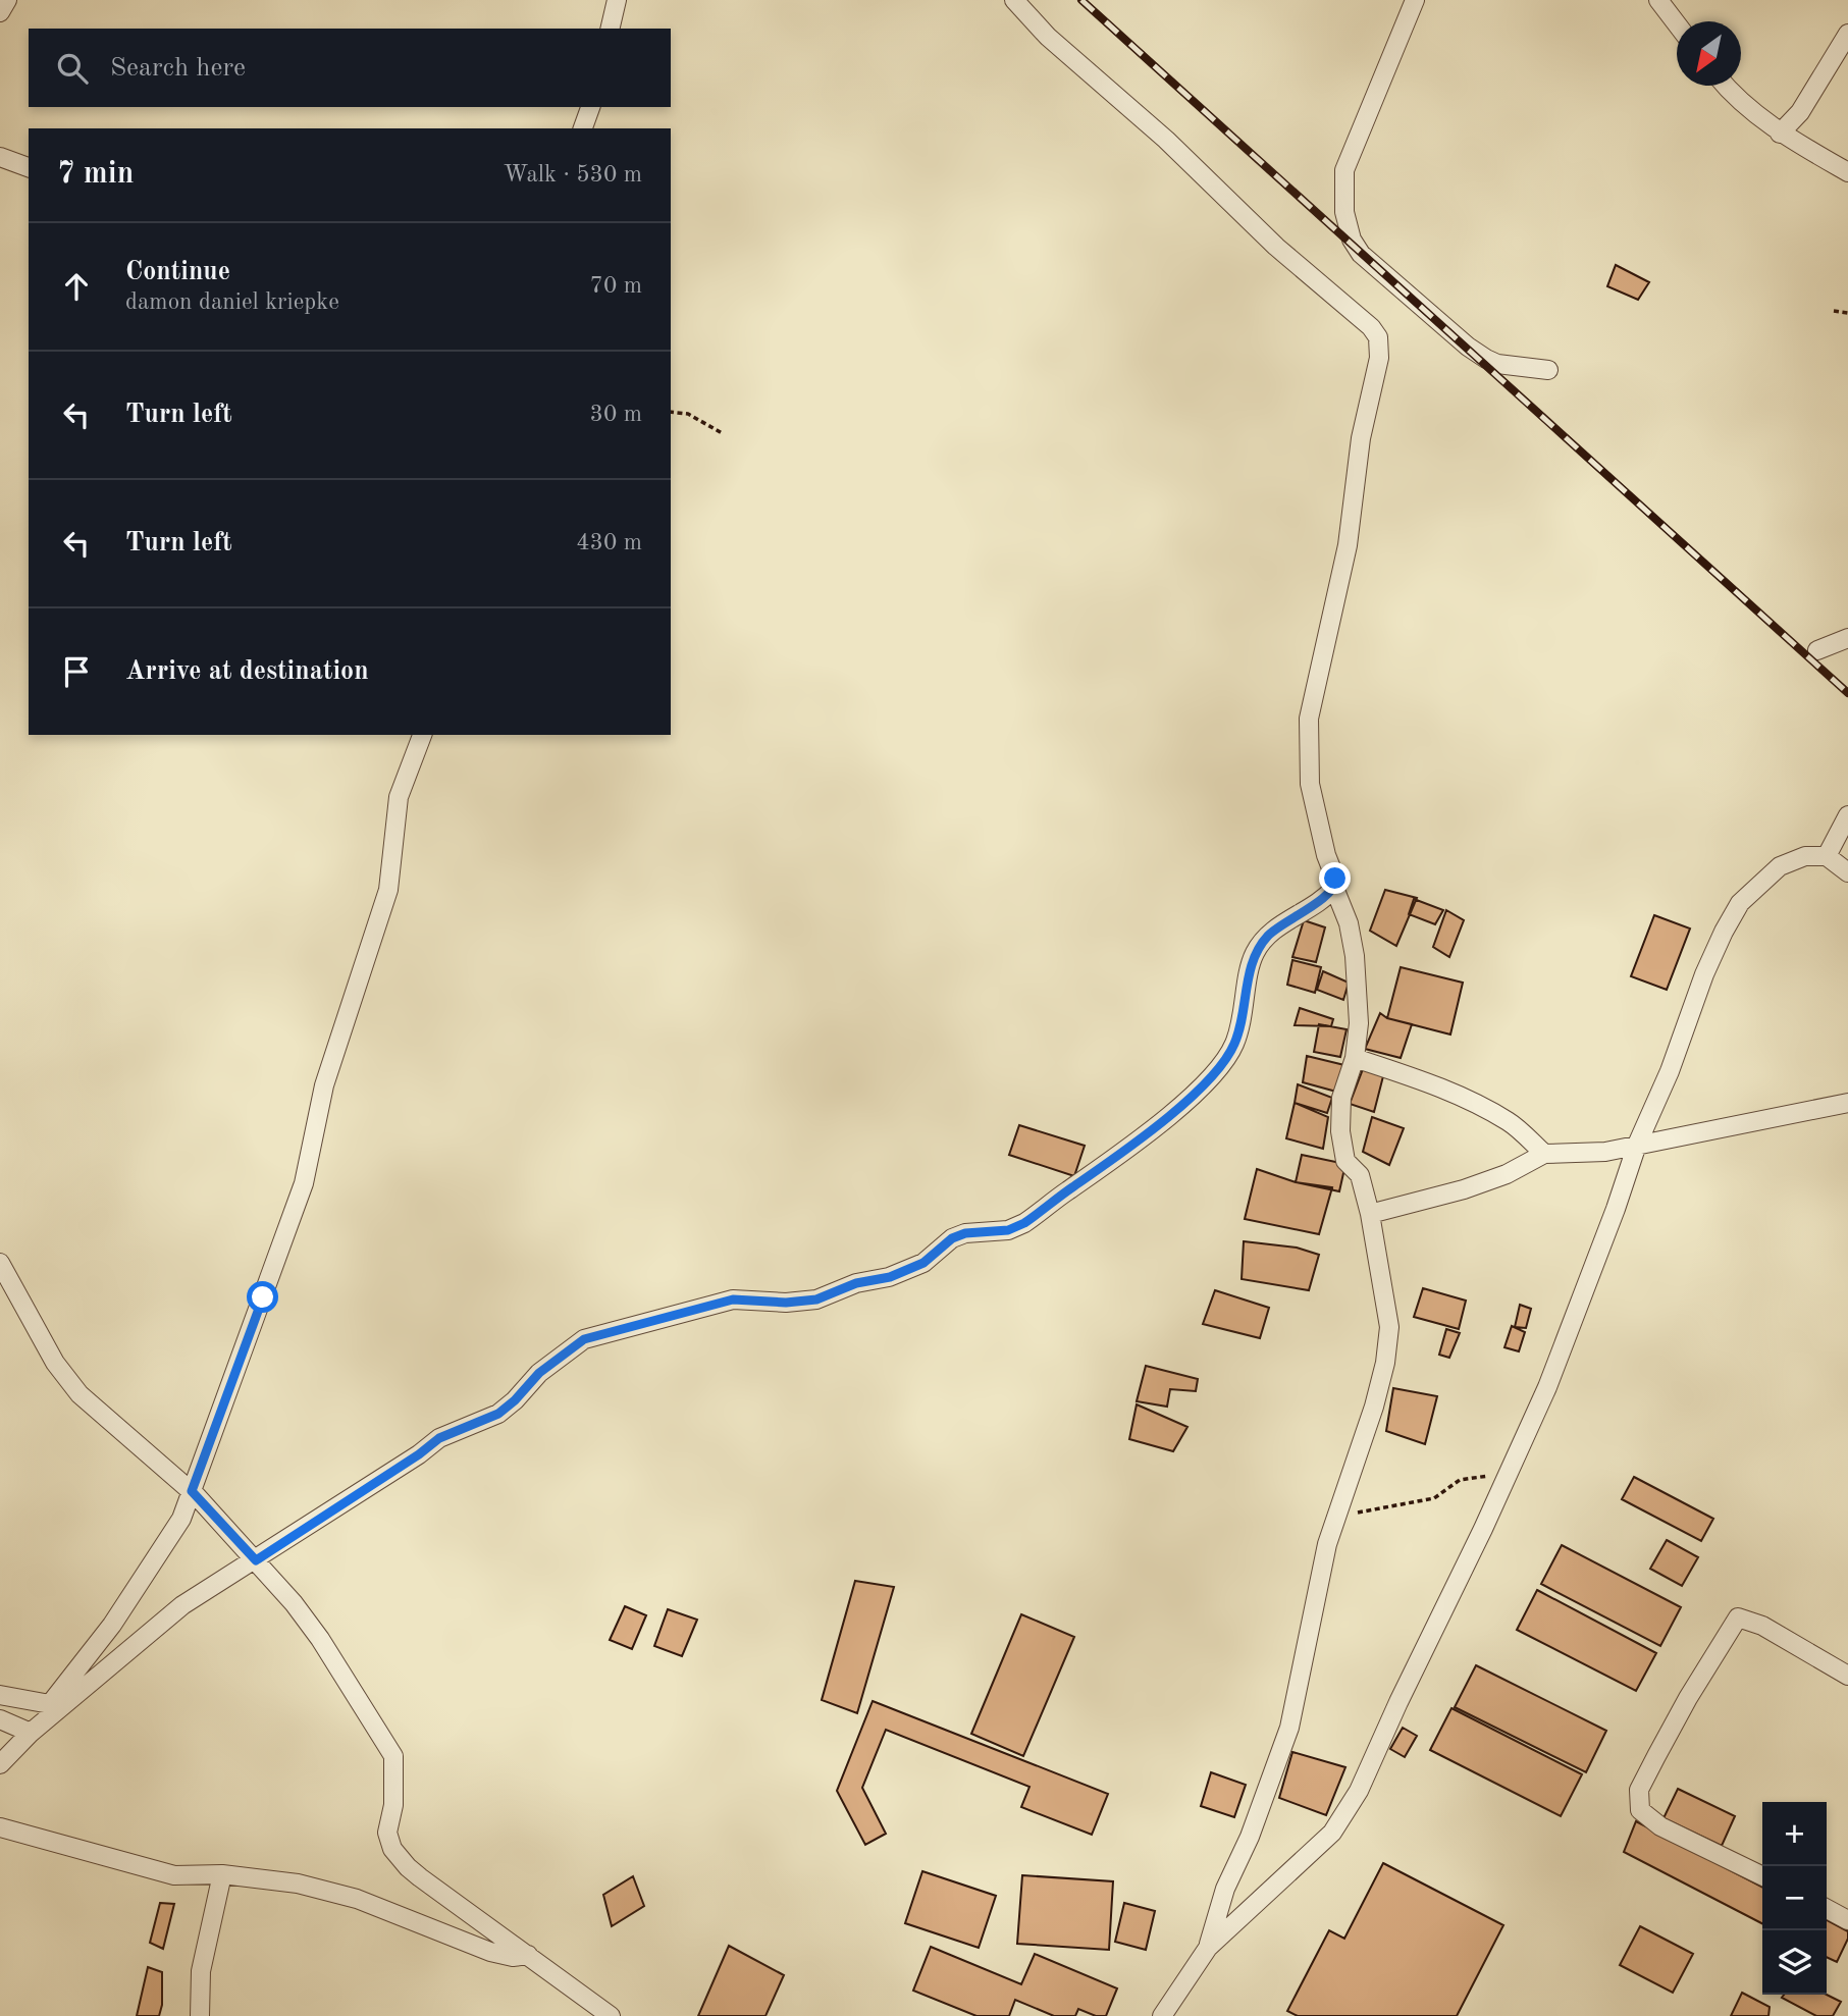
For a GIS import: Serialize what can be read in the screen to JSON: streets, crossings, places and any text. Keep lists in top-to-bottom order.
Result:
{
  "north": "bottom left",
  "page": {
    "search": "Search here",
    "heading": ["7 min", "Walk · 530 m"],
    "list": [
      ["Continue", "damon daniel kriepke", "70 m"],
      ["Turn left", "30 m"],
      ["Turn left", "430 m"],
      "Arrive at destination"
    ],
    "map_buttons": ["+", "−"]
  }
}
